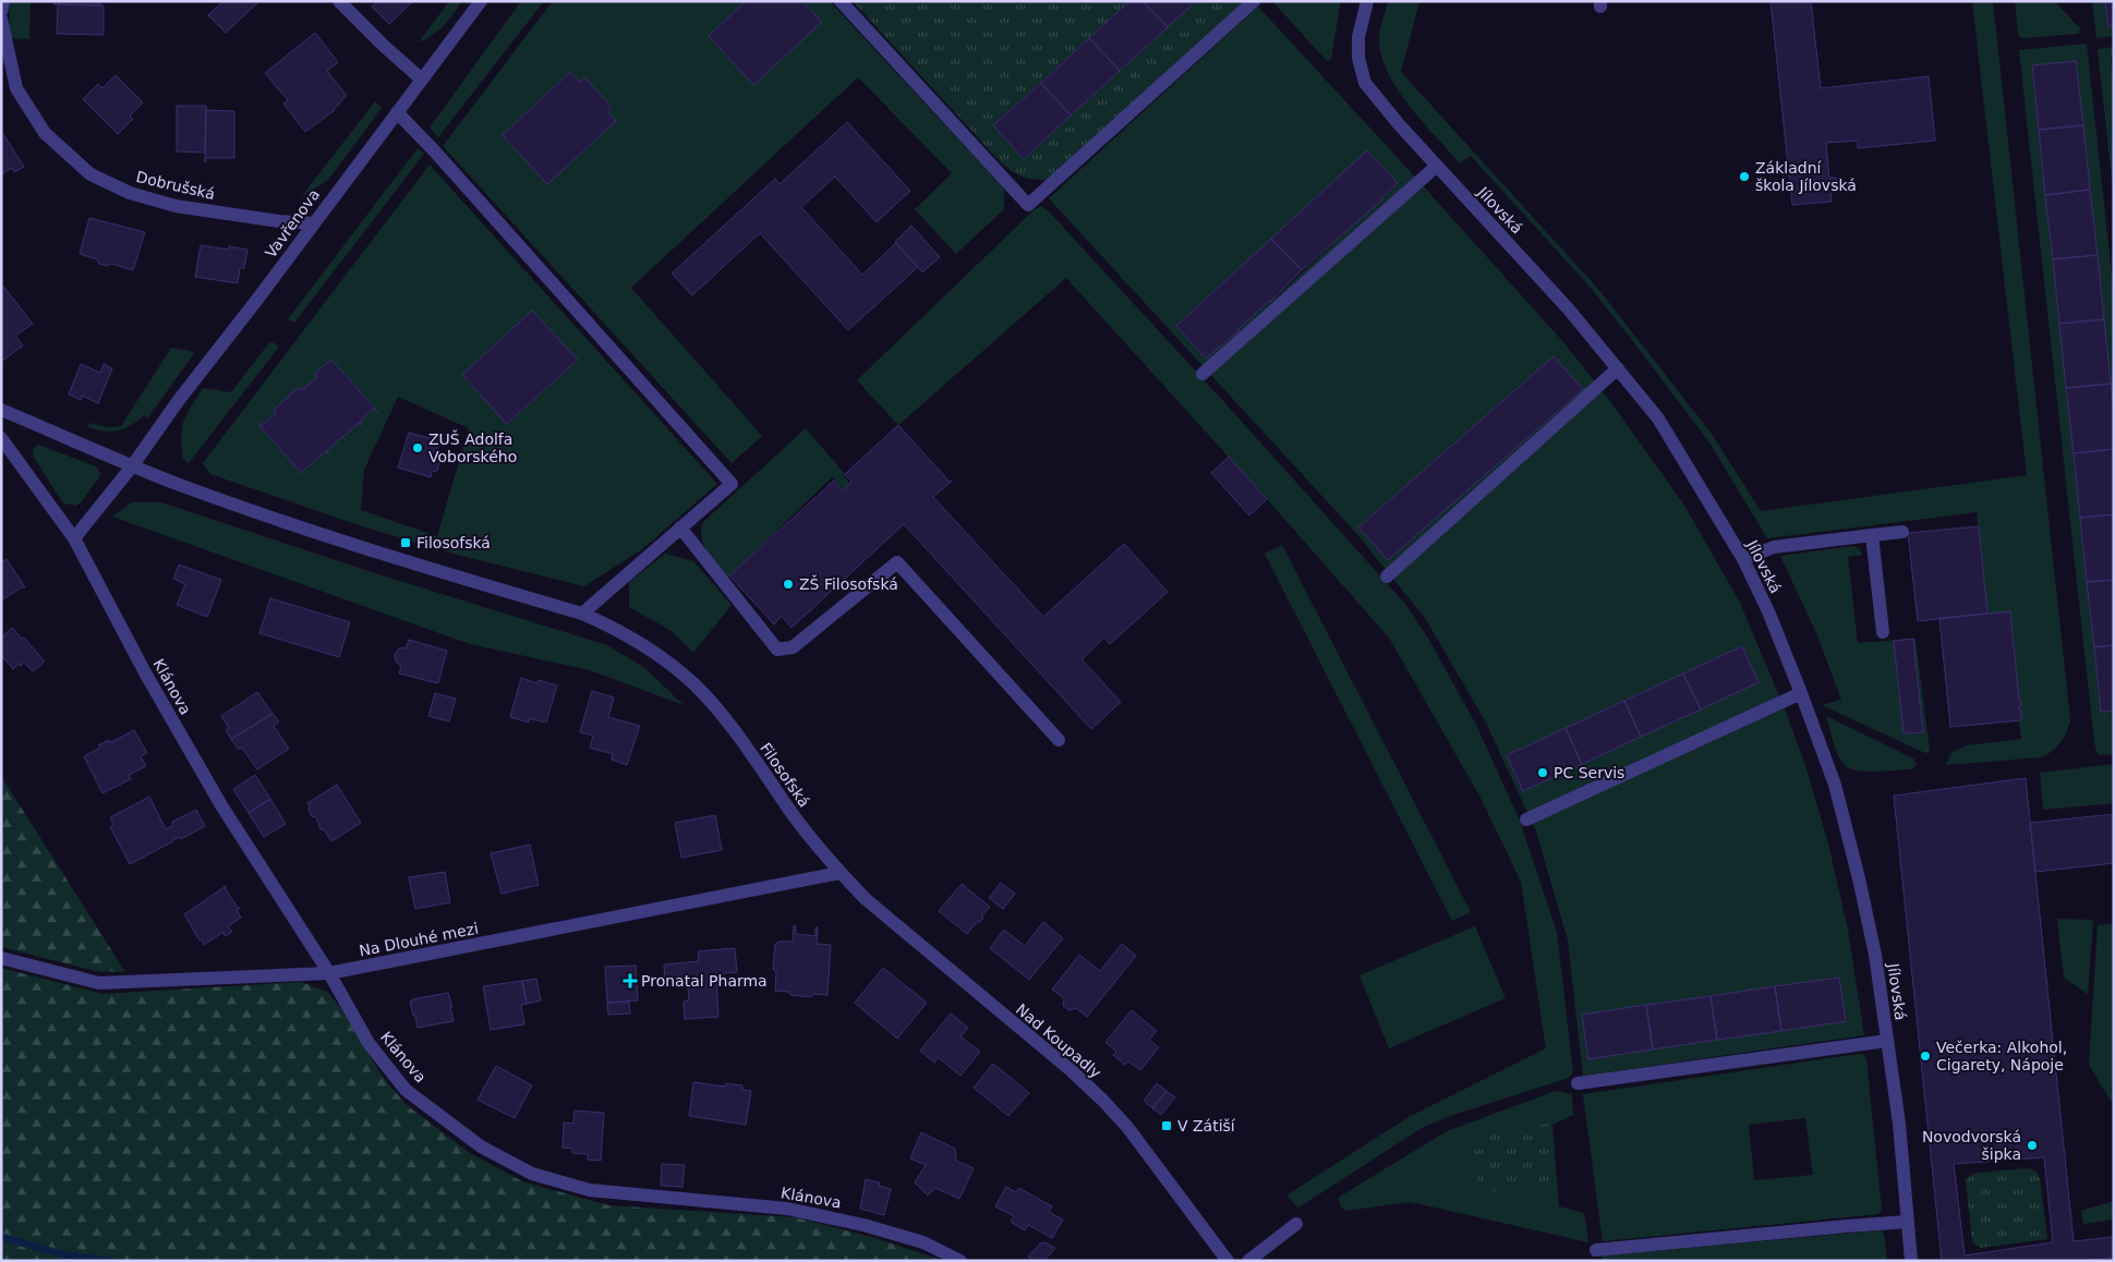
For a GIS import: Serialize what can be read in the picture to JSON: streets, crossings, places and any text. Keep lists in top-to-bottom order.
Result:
{
  "streets": {
    "street": [
      "Dobrušská",
      "Jílovská",
      "Vavřenova",
      "Klánova",
      "Filosofská",
      "Na Dlouhé mezi",
      "Nad Koupadly"
    ]
  },
  "crossings": [
    ["Dobrušská", "Vavřenova"],
    ["Vavřenova", "Filosofská"],
    ["Klánova", "Na Dlouhé mezi"],
    ["Filosofská", "Na Dlouhé mezi"],
    ["Filosofská", "Nad Koupadly"],
    ["Na Dlouhé mezi", "Nad Koupadly"]
  ],
  "places": {
    "other": [
      "Základní škola Jílovská",
      "ZUŠ Adolfa Voborského",
      "ZŠ Filosofská",
      "PC Servis",
      "Večerka: Alkohol, Cigarety, Nápoje",
      "Novodvorská šipka"
    ],
    "transit": ["Filosofská", "V Zátiší"],
    "health": ["Pronatal Pharma"]
  }
}
